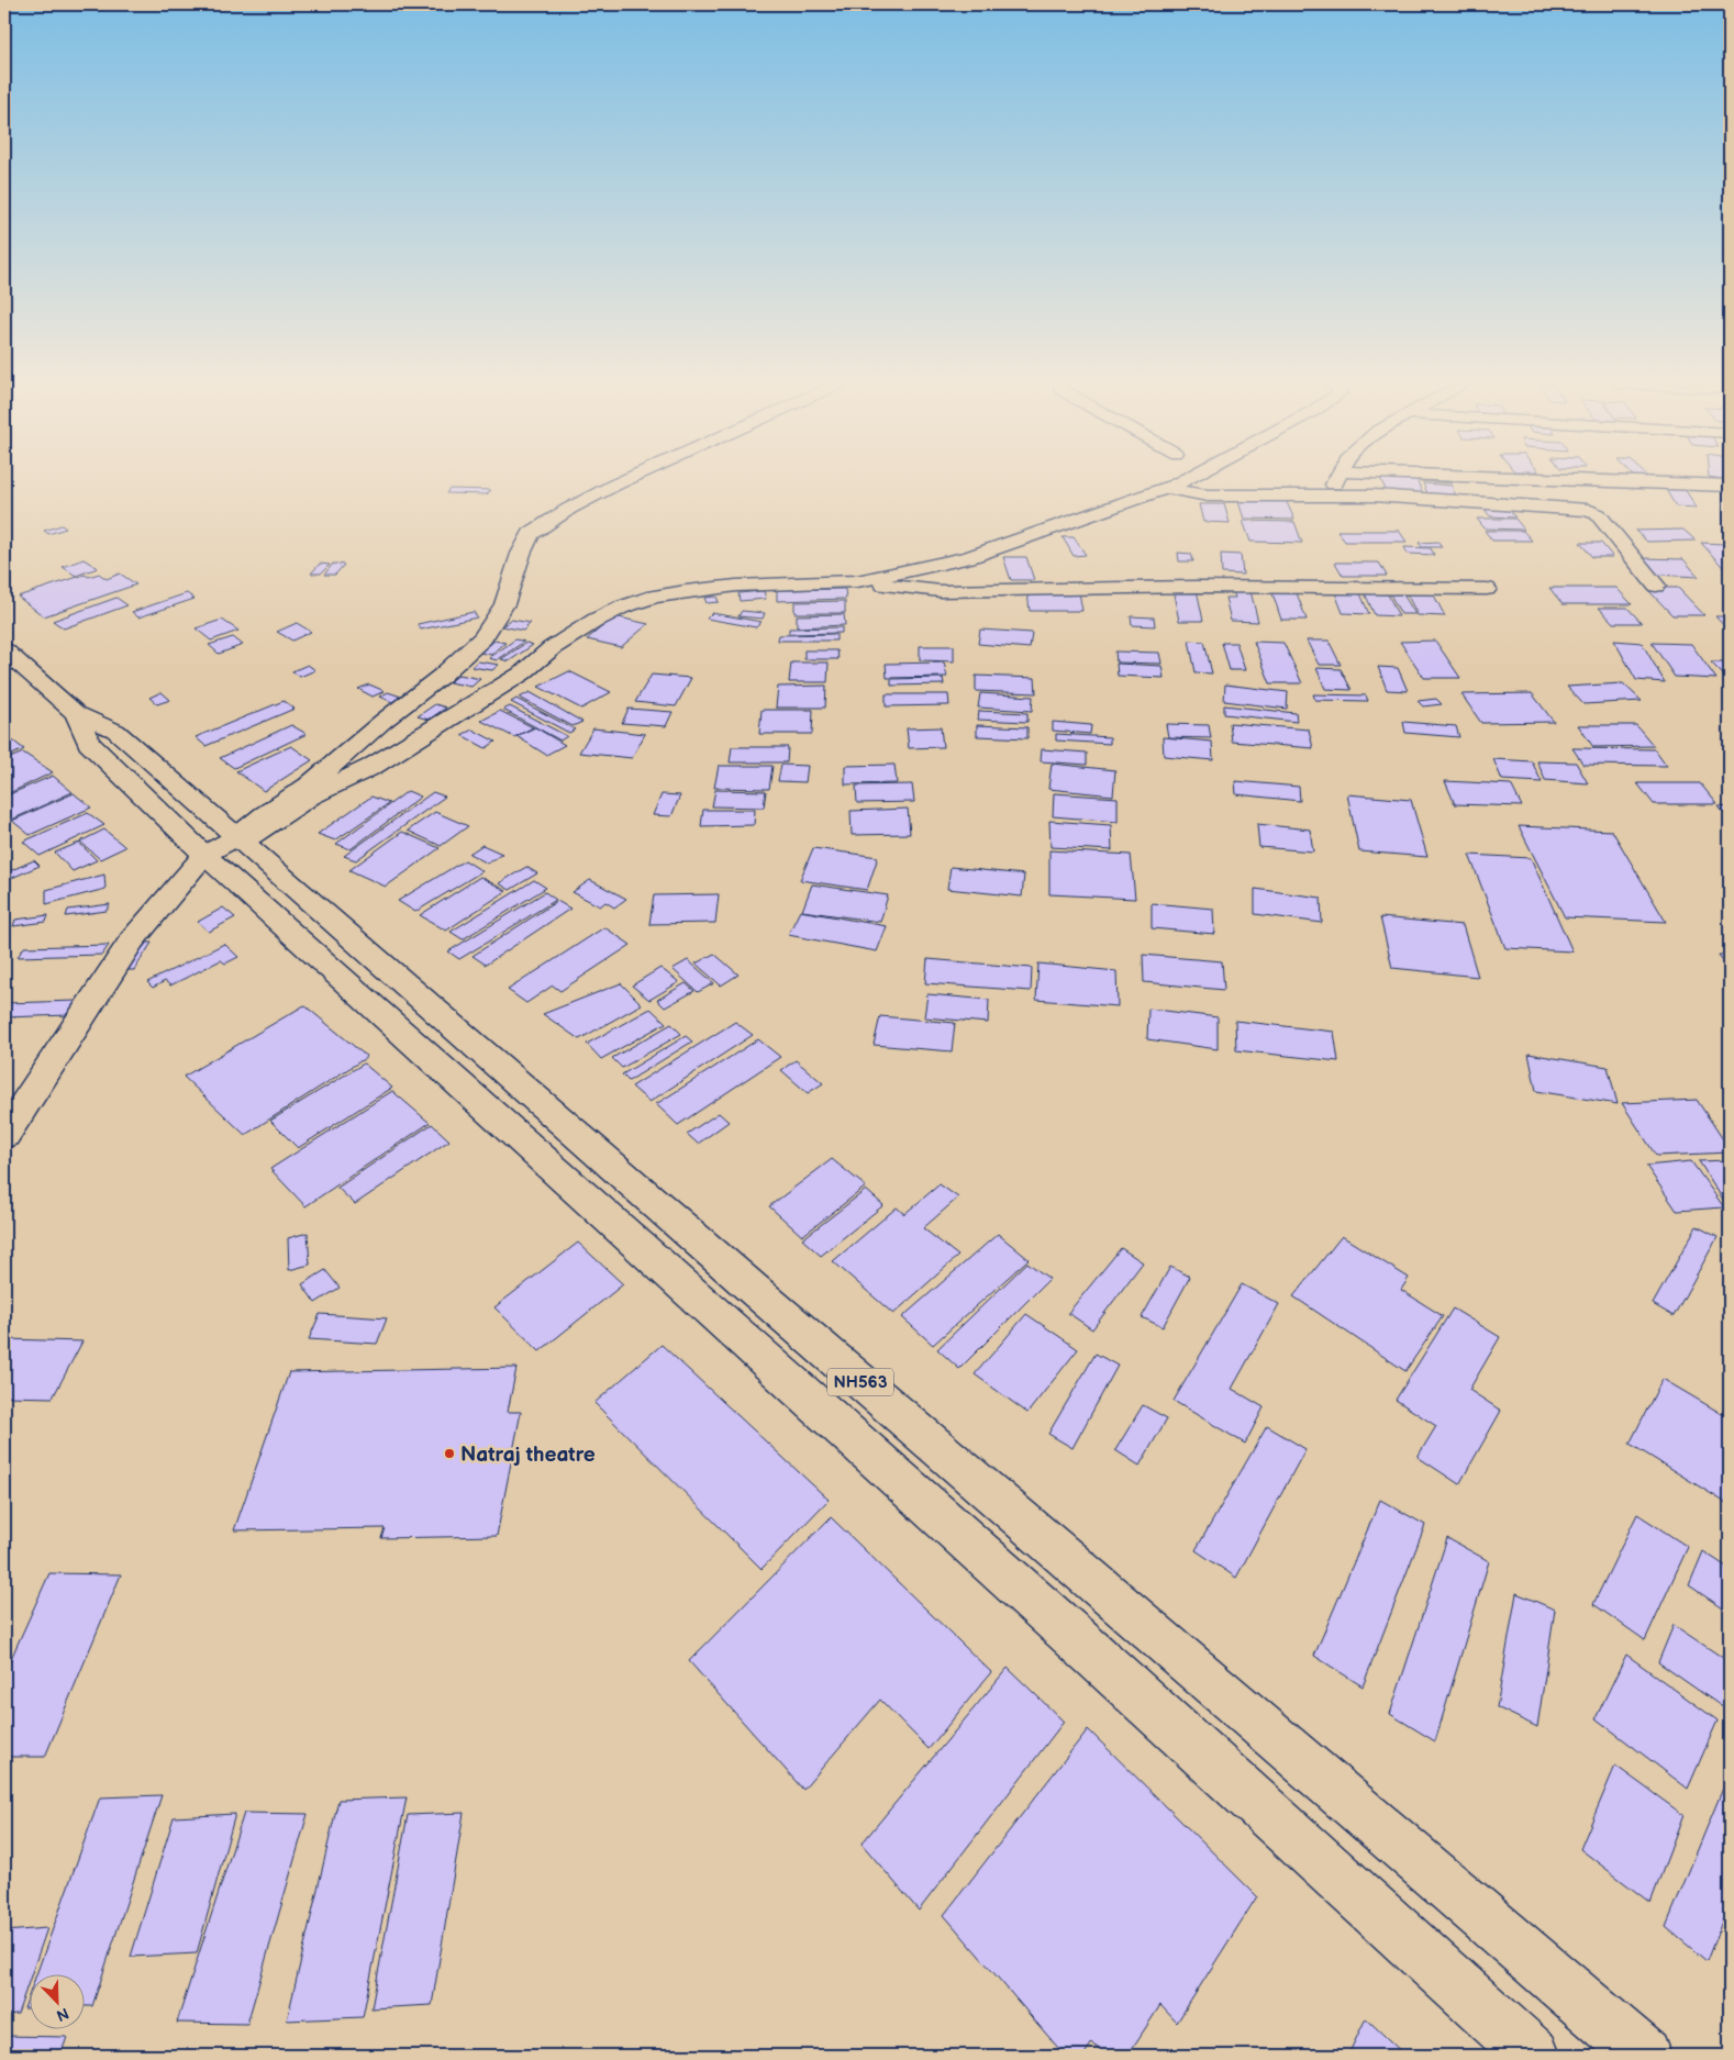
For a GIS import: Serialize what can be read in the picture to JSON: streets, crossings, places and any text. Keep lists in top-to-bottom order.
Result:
{
  "streets": {
    "main road": ["NH563"]
  },
  "places": ["Natraj theatre"],
  "north": "bottom right"
}
